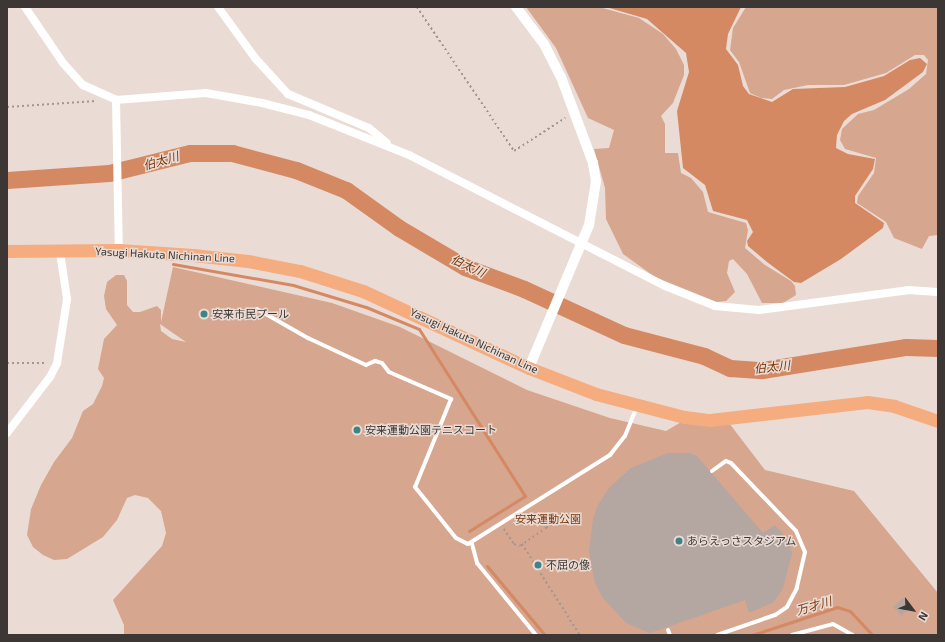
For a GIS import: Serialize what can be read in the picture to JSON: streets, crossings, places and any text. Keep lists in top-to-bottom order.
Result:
{
  "streets": {
    "main road": ["Yasugi Hakuta Nichinan Line"]
  },
  "water": ["伯太川", "万才川"],
  "parks": ["安来運動公園"],
  "places": [
    "安来市民プール",
    "安来運動公園テニスコート",
    "あらえっさスタジアム",
    "不屈の像"
  ],
  "north": "bottom right"
}
